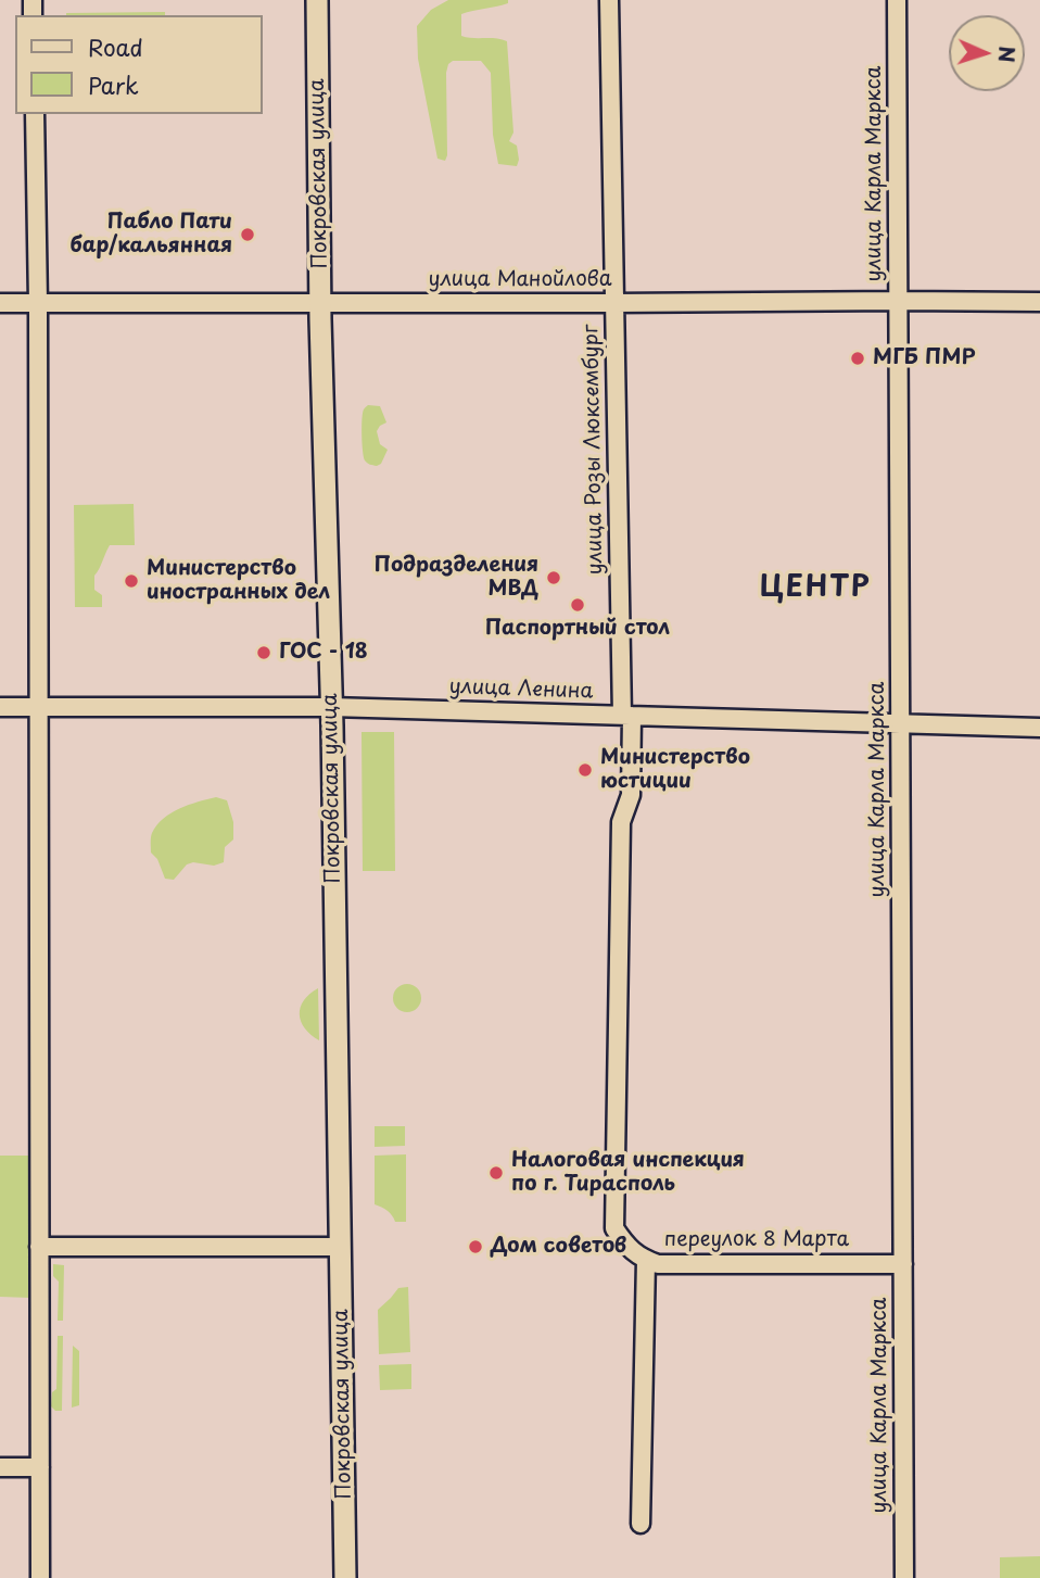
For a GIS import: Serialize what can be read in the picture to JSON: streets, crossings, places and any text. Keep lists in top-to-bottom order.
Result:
{
  "streets": {
    "main road": ["Покровская улица"],
    "street": [
      "улица Карла Маркса",
      "улица Манойлова",
      "улица Розы Люксембург",
      "улица Ленина",
      "переулок 8 Марта"
    ]
  },
  "crossings": [
    ["Покровская улица", "улица Манойлова"],
    ["Покровская улица", "улица Ленина"],
    ["улица Карла Маркса", "улица Манойлова"],
    ["улица Карла Маркса", "улица Ленина"],
    ["улица Карла Маркса", "переулок 8 Марта"],
    ["улица Манойлова", "улица Розы Люксембург"],
    ["улица Розы Люксембург", "улица Ленина"],
    ["улица Розы Люксембург", "переулок 8 Марта"]
  ],
  "districts": ["ЦЕНТР"],
  "places": [
    "Пабло Пати бар/кальянная",
    "МГБ ПМР",
    "Подразделения МВД",
    "Министерство иностранных дел",
    "Паспортный стол",
    "ГОС - 18",
    "Министерство юстиции",
    "Налоговая инспекция по г. Тирасполь",
    "Дом советов"
  ],
  "legend": ["Road", "Park"],
  "north": "right"
}
